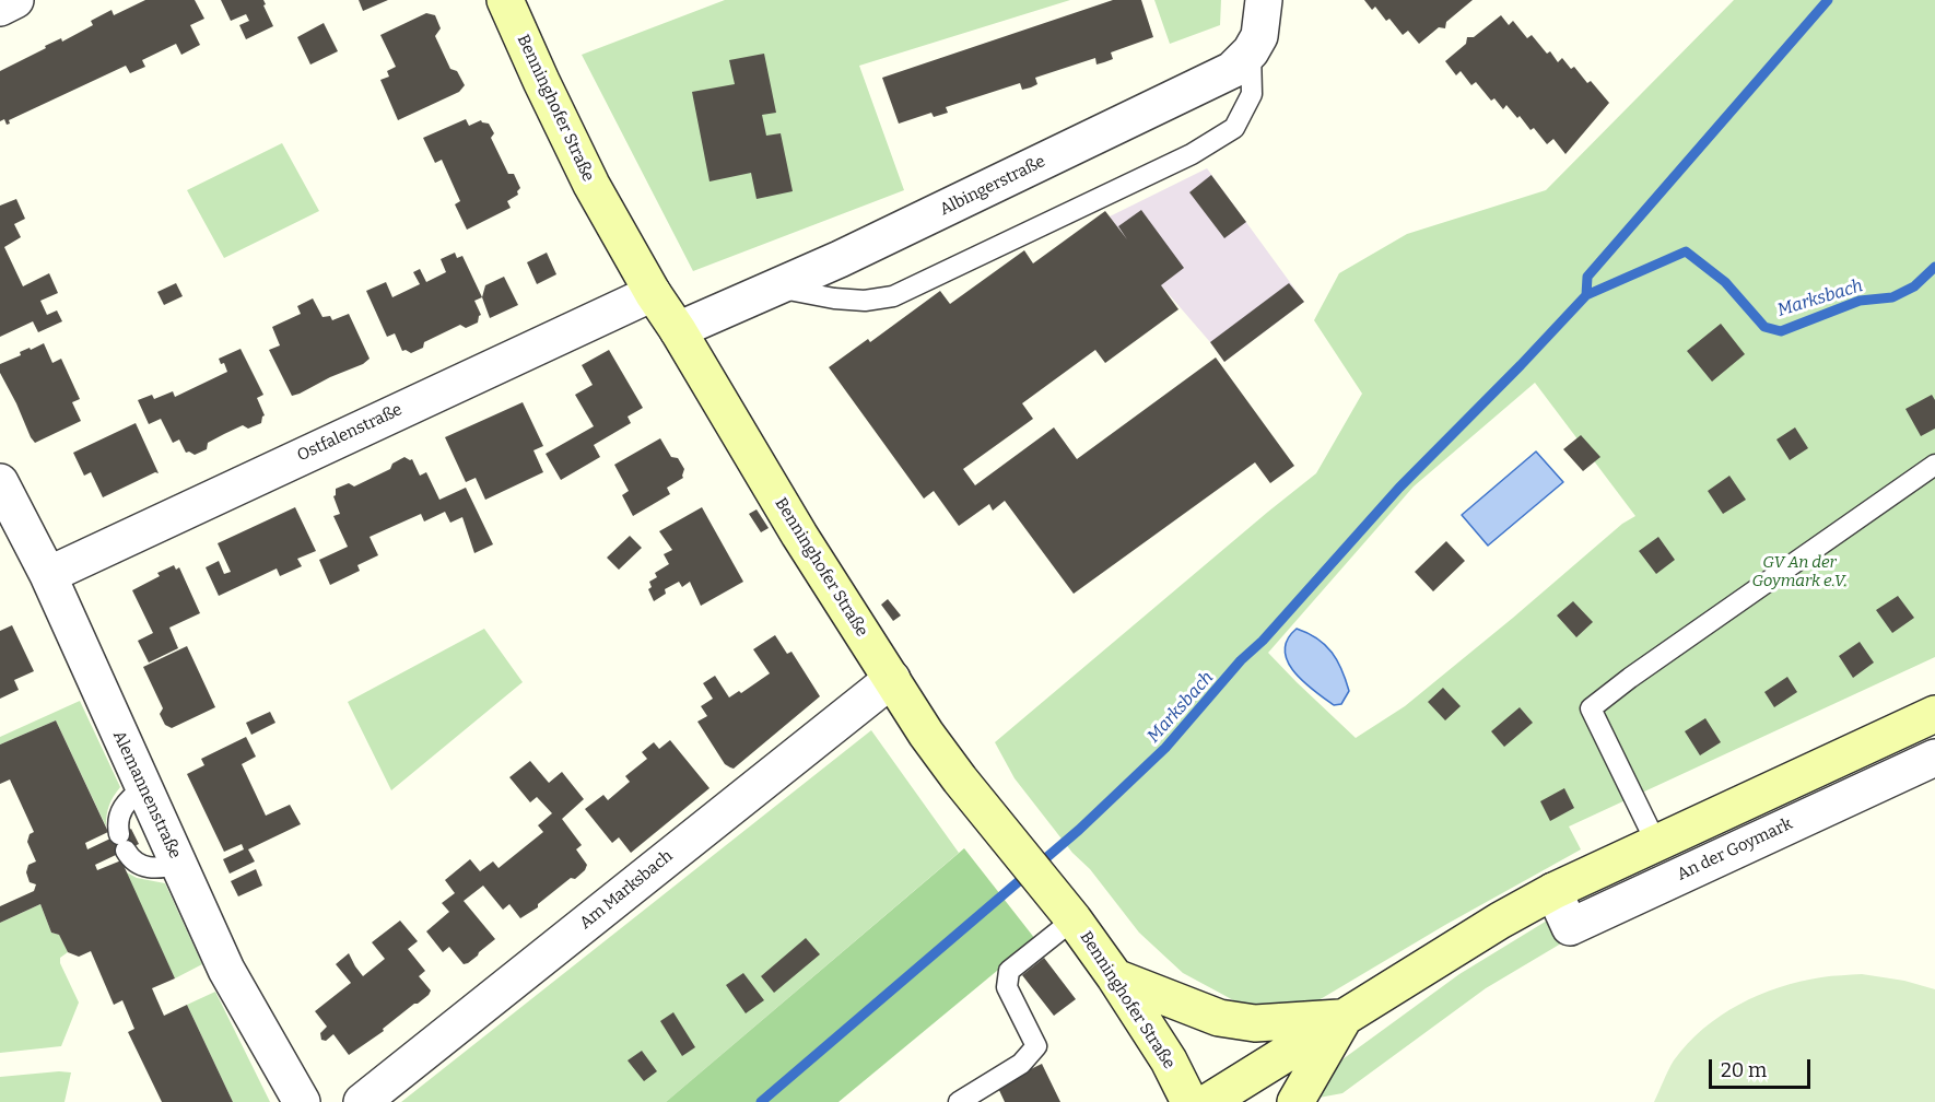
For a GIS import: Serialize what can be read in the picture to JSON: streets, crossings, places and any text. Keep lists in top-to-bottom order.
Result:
{
  "streets": {
    "main road": ["Benninghofer Straße"],
    "street": [
      "Albingerstraße",
      "Ostfalenstraße",
      "Alemannenstraße",
      "An der Goymark",
      "Am Marksbach"
    ]
  },
  "crossings": [
    ["Benninghofer Straße", "Albingerstraße"],
    ["Benninghofer Straße", "Ostfalenstraße"],
    ["Benninghofer Straße", "Am Marksbach"],
    ["Ostfalenstraße", "Alemannenstraße"]
  ],
  "water": ["Marksbach"],
  "parks": ["GV An der Goymark e.V."],
  "scale_bar": "20 m"
}
